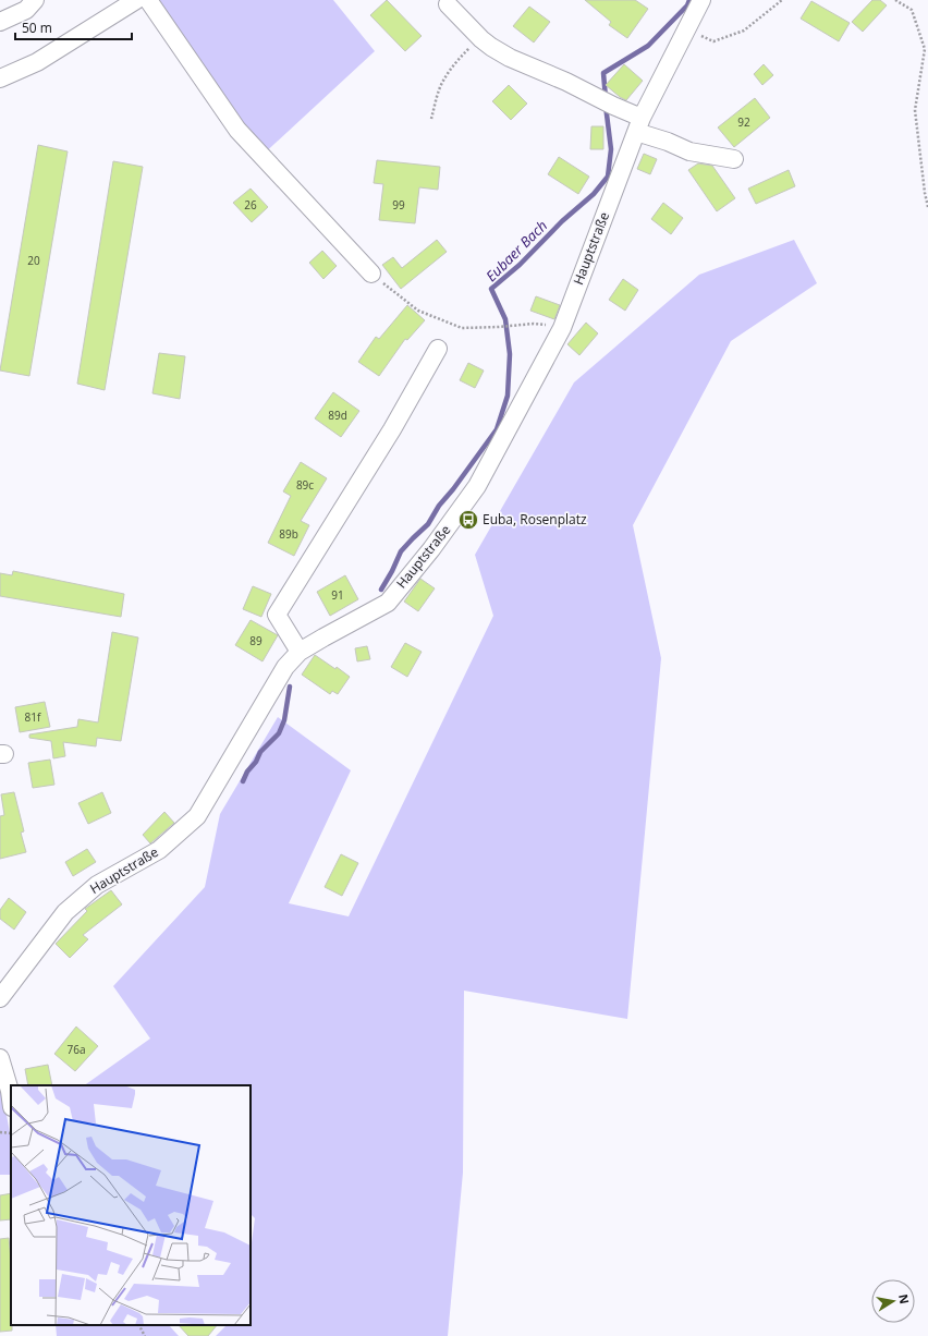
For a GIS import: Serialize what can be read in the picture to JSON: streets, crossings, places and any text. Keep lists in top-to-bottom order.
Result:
{
  "streets": {
    "street": ["Hauptstraße"]
  },
  "water": ["Eubaer Bach"],
  "places": {
    "bus stop": ["Euba, Rosenplatz"]
  },
  "house_numbers": [
    "92",
    "26",
    "99",
    "20",
    "89d",
    "89c",
    "89b",
    "91",
    "89",
    "81f",
    "76a"
  ],
  "scale_bar": "50 m",
  "north": "right"
}
